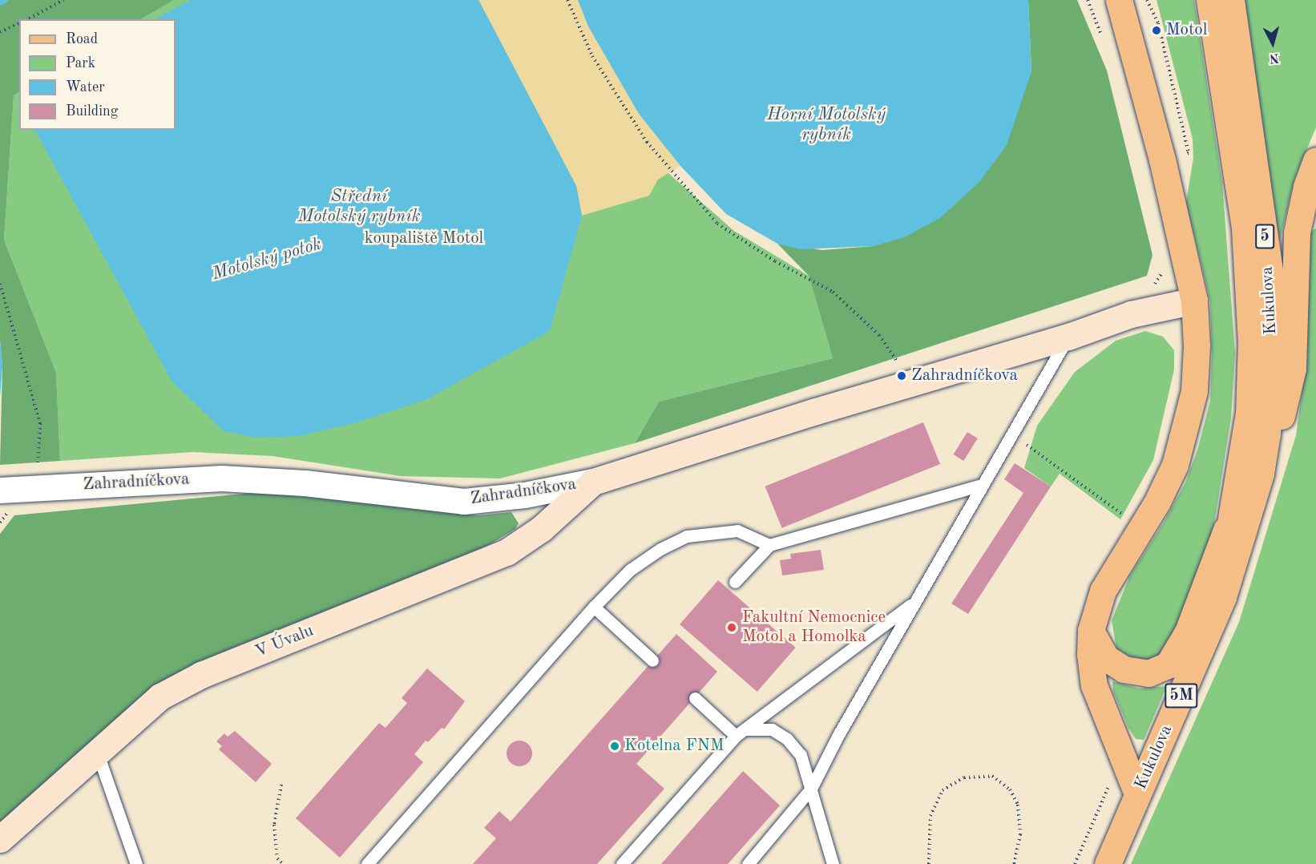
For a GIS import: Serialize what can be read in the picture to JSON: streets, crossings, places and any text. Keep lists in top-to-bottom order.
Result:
{
  "streets": {
    "main road": ["5", "Kukulova", "5M"],
    "street": ["Zahradníčkova", "V Úvalu"]
  },
  "crossings": [
    ["Zahradníčkova", "V Úvalu"]
  ],
  "water": ["Horní Motolský rybník", "Střední Motolský rybník", "Motolský potok"],
  "parks": ["koupaliště Motol"],
  "places": [
    "Motol",
    "Zahradníčkova",
    "Fakultní Nemocnice Motol a Homolka",
    "Kotelna FNM"
  ],
  "legend": [
    "Road",
    "Park",
    "Water",
    "Building"
  ],
  "north": "bottom"
}
